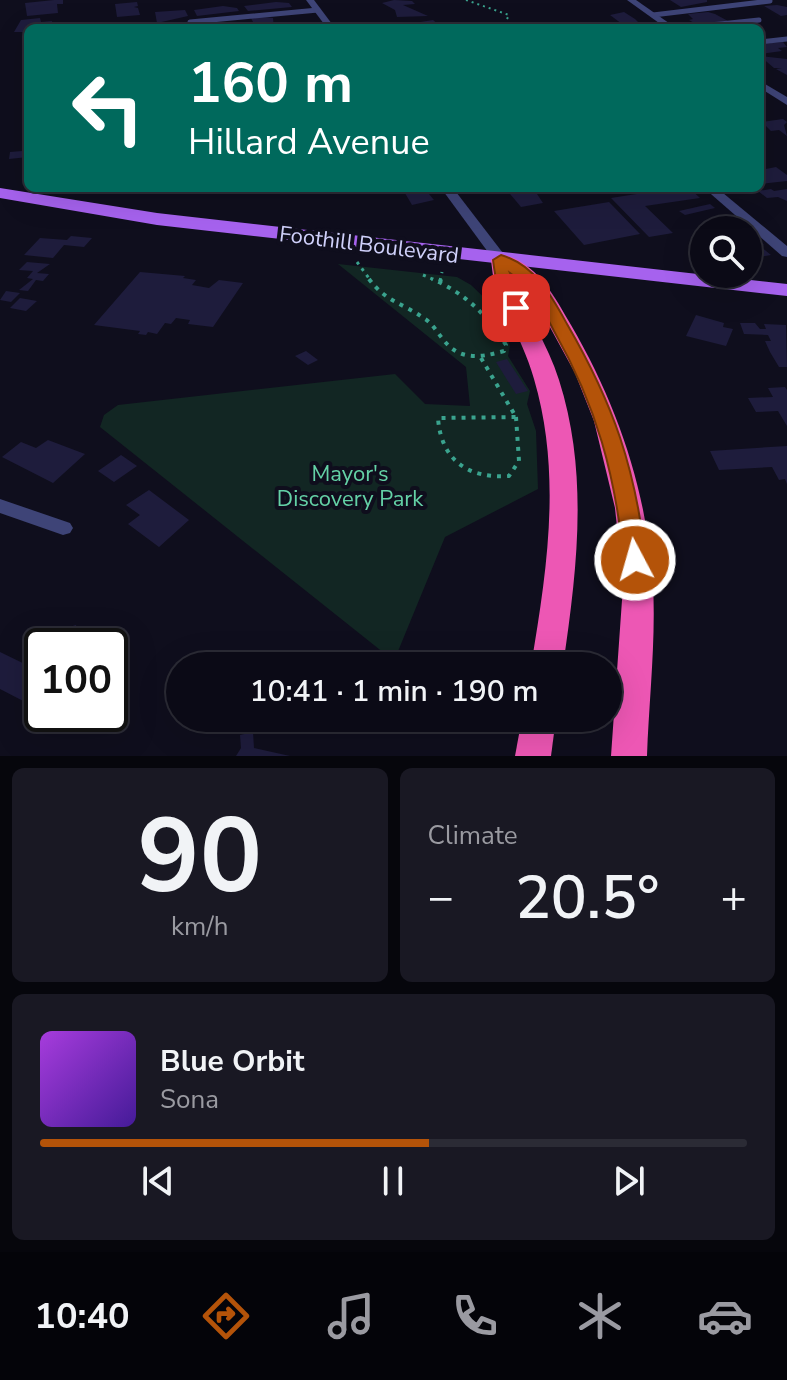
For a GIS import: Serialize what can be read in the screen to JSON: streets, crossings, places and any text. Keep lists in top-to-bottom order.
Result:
{
  "streets": {
    "main road": ["Foothill Boulevard"]
  },
  "parks": ["Mayor's Discovery Park"],
  "page": {
    "turn": ["160 m", "Hillard Avenue"],
    "limit": "100",
    "trip": "10:41 · 1 min · 190 m",
    "tile": [
      ["90", "km/h"],
      "Climate"
    ],
    "heat": ["−", "20.5°", "+"],
    "song": ["Blue Orbit", "Sona"],
    "tabs": "10:40"
  }
}
